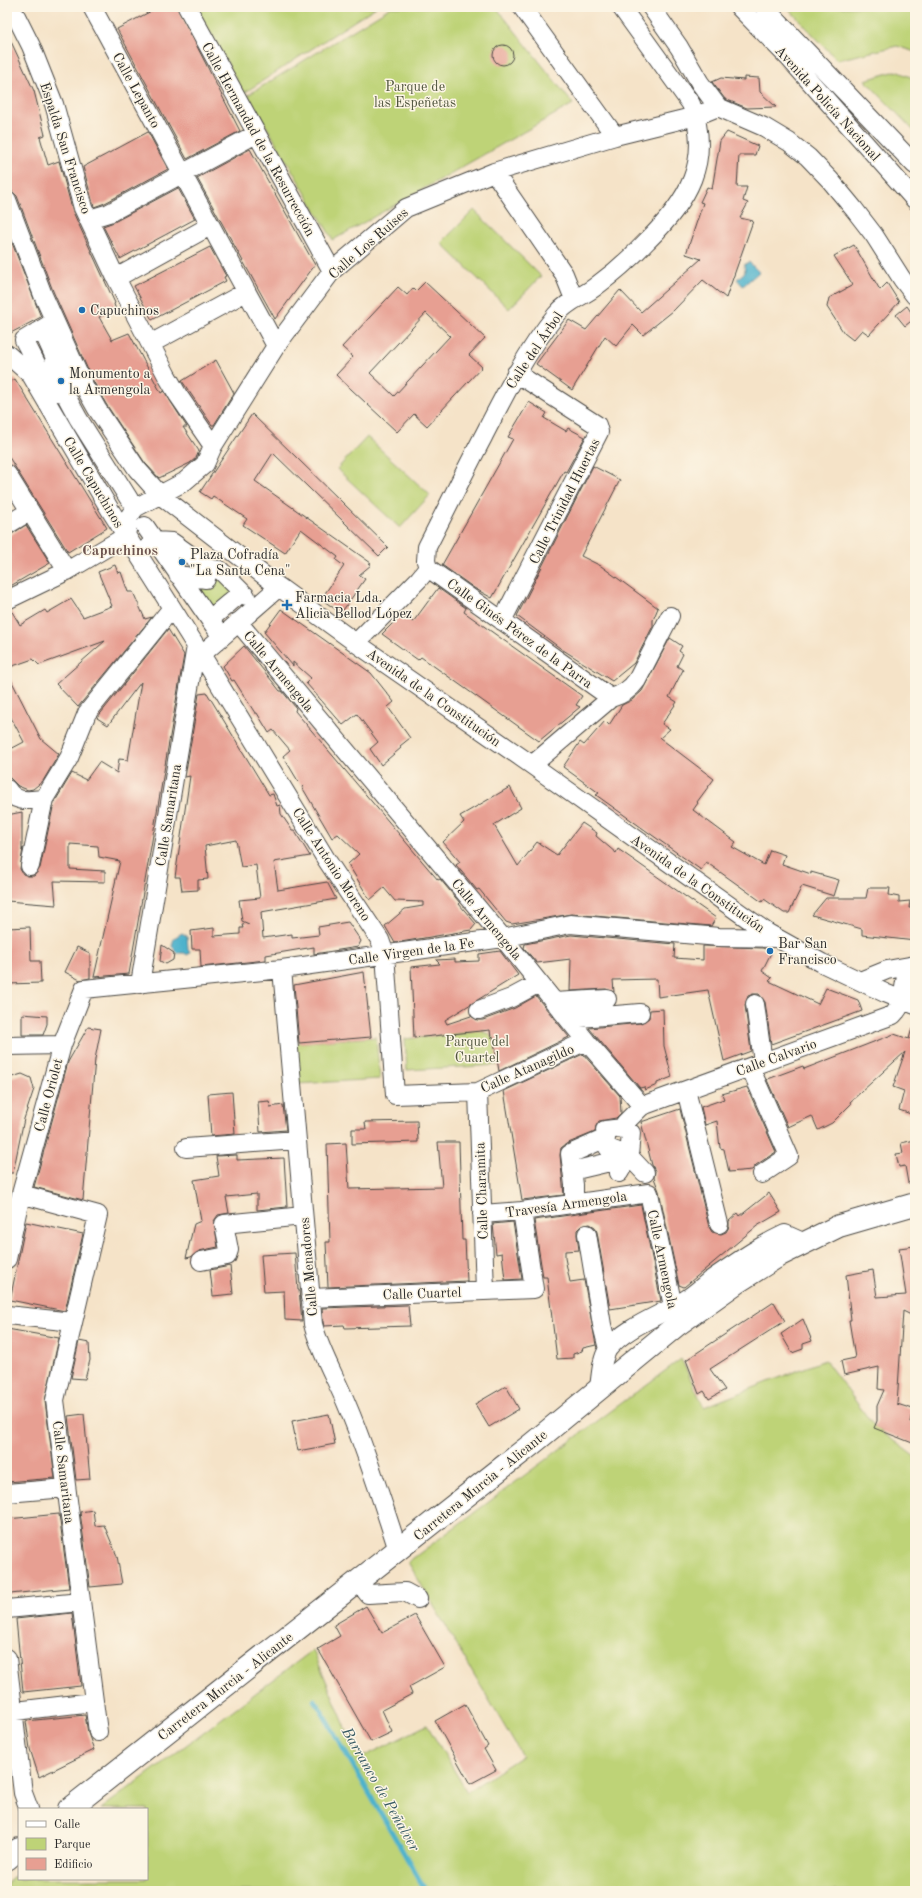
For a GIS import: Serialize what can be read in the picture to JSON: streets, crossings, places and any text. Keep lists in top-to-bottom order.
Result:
{
  "streets": {
    "highway": ["Carretera Murcia - Alicante"],
    "street": [
      "Calle Lepanto",
      "Avenida Policía Nacional",
      "Calle Hermandad de la Resurrección",
      "Espalda San Francisco",
      "Calle Los Ruises",
      "Calle del Árbol",
      "Calle Capuchinos",
      "Calle Trinidad Huertas",
      "Calle Ginés Pérez de la Parra",
      "Calle Armengola",
      "Avenida de la Constitución",
      "Calle Samaritana",
      "Calle Antonio Moreno",
      "Calle Virgen de la Fe",
      "Calle Calvario",
      "Calle Atanagildo",
      "Calle Oriolet",
      "Calle Charamita",
      "Travesía Armengola",
      "Calle Menadores",
      "Calle Cuartel"
    ]
  },
  "crossings": [
    ["Calle Lepanto", "Calle Los Ruises"],
    ["Calle Hermandad de la Resurrección", "Calle Los Ruises"],
    ["Espalda San Francisco", "Calle Los Ruises"],
    ["Calle Los Ruises", "Calle del Árbol"],
    ["Calle Los Ruises", "Calle Capuchinos"],
    ["Calle Los Ruises", "Avenida de la Constitución"],
    ["Calle del Árbol", "Calle Trinidad Huertas"],
    ["Calle del Árbol", "Calle Ginés Pérez de la Parra"],
    ["Calle Capuchinos", "Calle Samaritana"],
    ["Calle Capuchinos", "Calle Antonio Moreno"],
    ["Calle Trinidad Huertas", "Calle Ginés Pérez de la Parra"],
    ["Calle Armengola", "Calle Virgen de la Fe"],
    ["Calle Armengola", "Calle Calvario"],
    ["Calle Armengola", "Calle Atanagildo"],
    ["Calle Armengola", "Travesía Armengola"],
    ["Calle Armengola", "Carretera Murcia - Alicante"],
    ["Avenida de la Constitución", "Calle Virgen de la Fe"],
    ["Avenida de la Constitución", "Calle Calvario"],
    ["Calle Samaritana", "Calle Antonio Moreno"],
    ["Calle Samaritana", "Calle Virgen de la Fe"],
    ["Calle Samaritana", "Calle Oriolet"],
    ["Calle Antonio Moreno", "Calle Virgen de la Fe"],
    ["Calle Antonio Moreno", "Calle Atanagildo"],
    ["Calle Virgen de la Fe", "Calle Oriolet"],
    ["Calle Virgen de la Fe", "Calle Menadores"],
    ["Calle Atanagildo", "Calle Charamita"],
    ["Calle Charamita", "Travesía Armengola"],
    ["Calle Charamita", "Calle Cuartel"],
    ["Travesía Armengola", "Calle Cuartel"],
    ["Calle Menadores", "Calle Cuartel"],
    ["Calle Menadores", "Carretera Murcia - Alicante"]
  ],
  "districts": ["Capuchinos"],
  "water": ["Barranco de Peñalver"],
  "parks": ["Parque de las Espeñetas", "Parque del Cuartel"],
  "places": {
    "other": [
      "Capuchinos",
      "Monumento a la Armengola",
      "Plaza Cofradía \"La Santa Cena\"",
      "Bar San Francisco"
    ],
    "health": ["Farmacia Lda. Alicia Bellod López"]
  },
  "legend": ["Calle", "Parque", "Edificio"]
}
